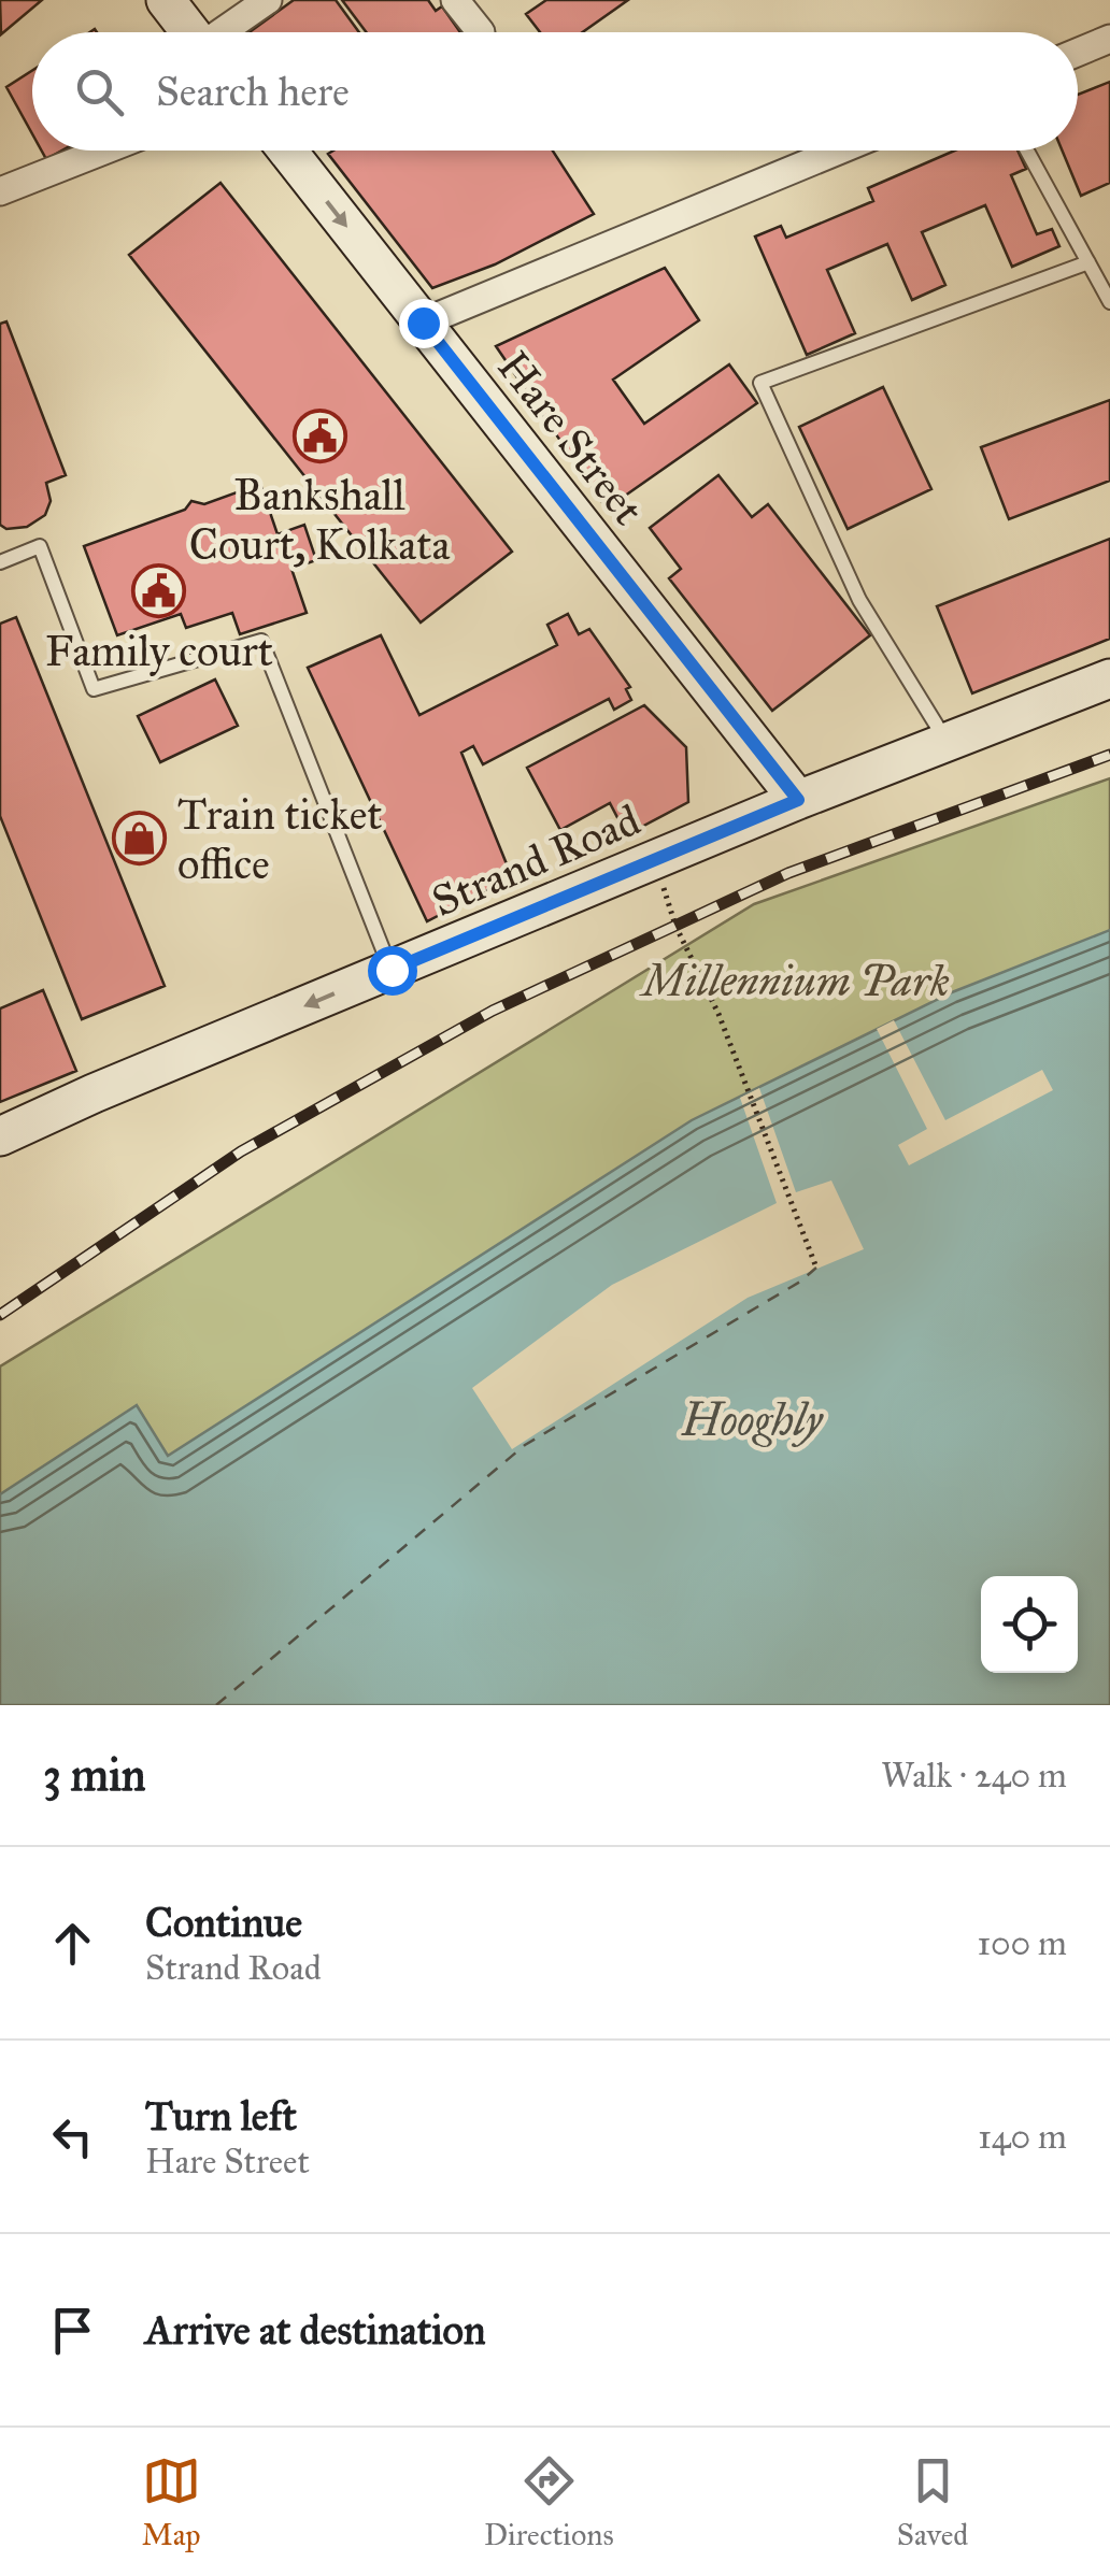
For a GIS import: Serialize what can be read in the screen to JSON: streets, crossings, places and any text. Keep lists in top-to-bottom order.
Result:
{
  "streets": {
    "main road": ["Hare Street", "Strand Road"]
  },
  "crossings": [
    ["Hare Street", "Strand Road"]
  ],
  "one_way": ["Strand Road"],
  "water": ["Hooghly"],
  "parks": ["Millennium Park"],
  "places": {
    "public building": ["Bankshall Court, Kolkata", "Family court"],
    "shop": ["Train ticket office"]
  },
  "page": {
    "search": "Search here",
    "heading": ["3 min", "Walk · 240 m"],
    "list": [
      ["Continue", "Strand Road", "100 m"],
      ["Turn left", "Hare Street", "140 m"],
      "Arrive at destination"
    ],
    "nav": ["Map", "Directions", "Saved"]
  }
}
